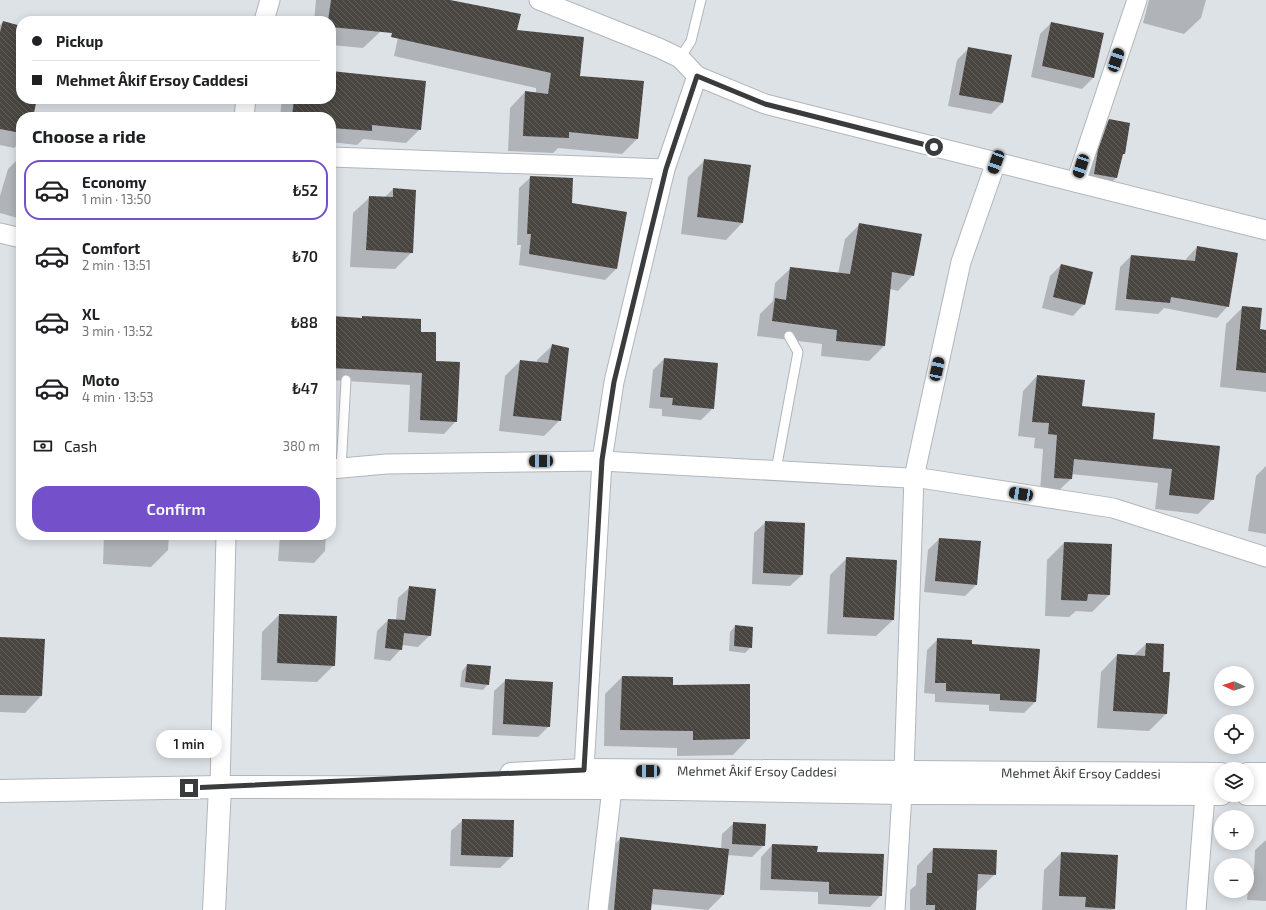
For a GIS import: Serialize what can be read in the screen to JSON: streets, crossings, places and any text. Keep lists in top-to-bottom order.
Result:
{
  "streets": {
    "main road": ["Mehmet Âkif Ersoy Caddesi"]
  },
  "north": "left",
  "page": {
    "banner": ["Pickup", "Mehmet Âkif Ersoy Caddesi"],
    "heading": "Choose a ride",
    "list": [
      {
        "name": "Economy",
        "note": "1 min · 13:50",
        "value": "₺52"
      },
      {
        "name": "Comfort",
        "note": "2 min · 13:51",
        "value": "₺70"
      },
      {
        "name": "XL",
        "note": "3 min · 13:52",
        "value": "₺88"
      },
      {
        "name": "Moto",
        "note": "4 min · 13:53",
        "value": "₺47"
      }
    ],
    "pay": ["Cash", "380 m"],
    "buttons": "Confirm",
    "map_buttons": ["+", "−"],
    "bubble": "1 min"
  }
}
